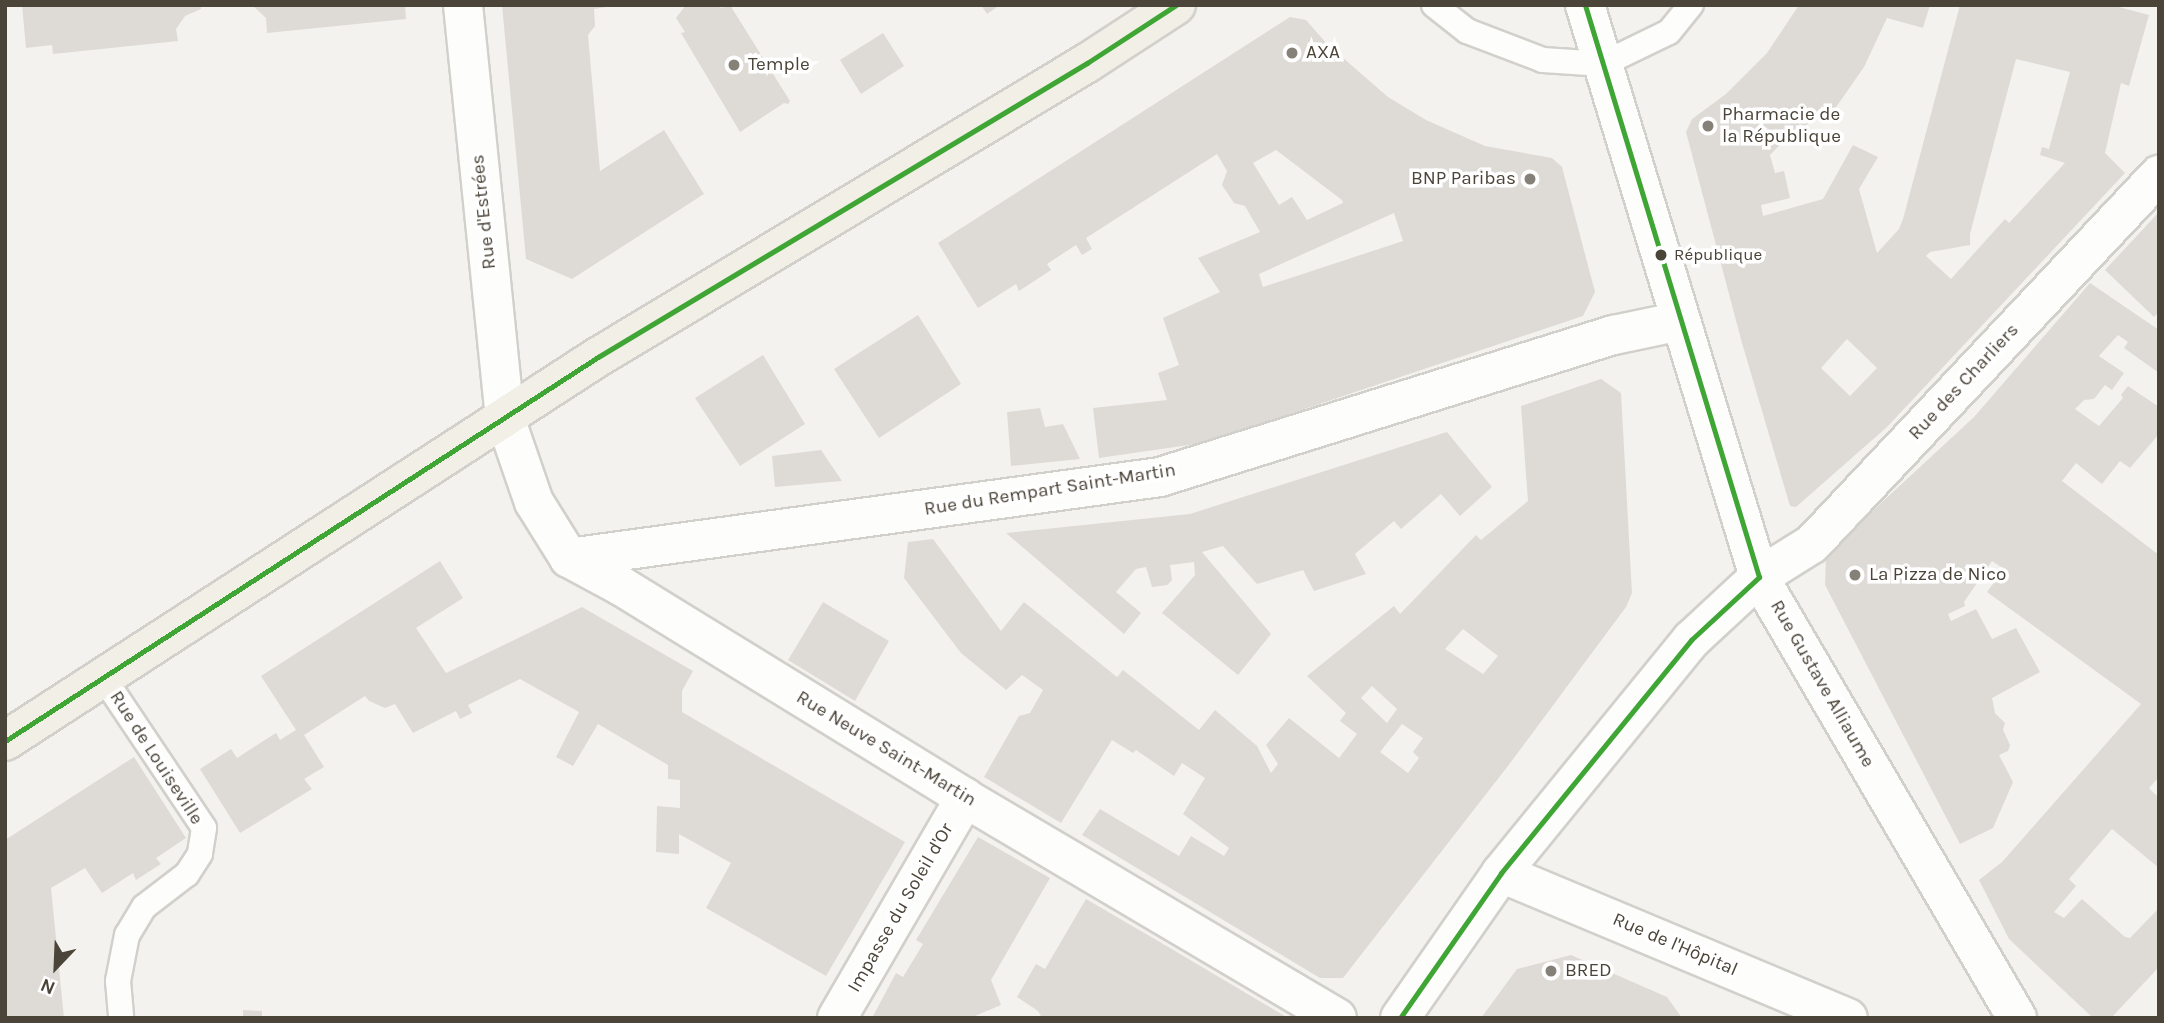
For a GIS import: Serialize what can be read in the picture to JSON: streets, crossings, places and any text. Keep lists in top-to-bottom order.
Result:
{
  "streets": {
    "street": [
      "Rue d'Estrées",
      "Rue des Charliers",
      "Rue du Rempart Saint-Martin",
      "Rue Gustave Alliaume",
      "Rue Neuve Saint-Martin",
      "Impasse du Soleil d'Or",
      "Rue de l'Hôpital"
    ],
    "lane": ["Rue de Louiseville"]
  },
  "crossings": [
    ["Rue d'Estrées", "Rue Neuve Saint-Martin"],
    ["Rue des Charliers", "Rue Gustave Alliaume"],
    ["Rue des Charliers", "Rue de l'Hôpital"],
    ["Rue du Rempart Saint-Martin", "Rue Gustave Alliaume"],
    ["Rue du Rempart Saint-Martin", "Rue Neuve Saint-Martin"],
    ["Rue Neuve Saint-Martin", "Impasse du Soleil d'Or"]
  ],
  "places": [
    "AXA",
    "Temple",
    "Pharmacie de la République",
    "BNP Paribas",
    "République",
    "La Pizza de Nico",
    "BRED"
  ],
  "north": "bottom left"
}
